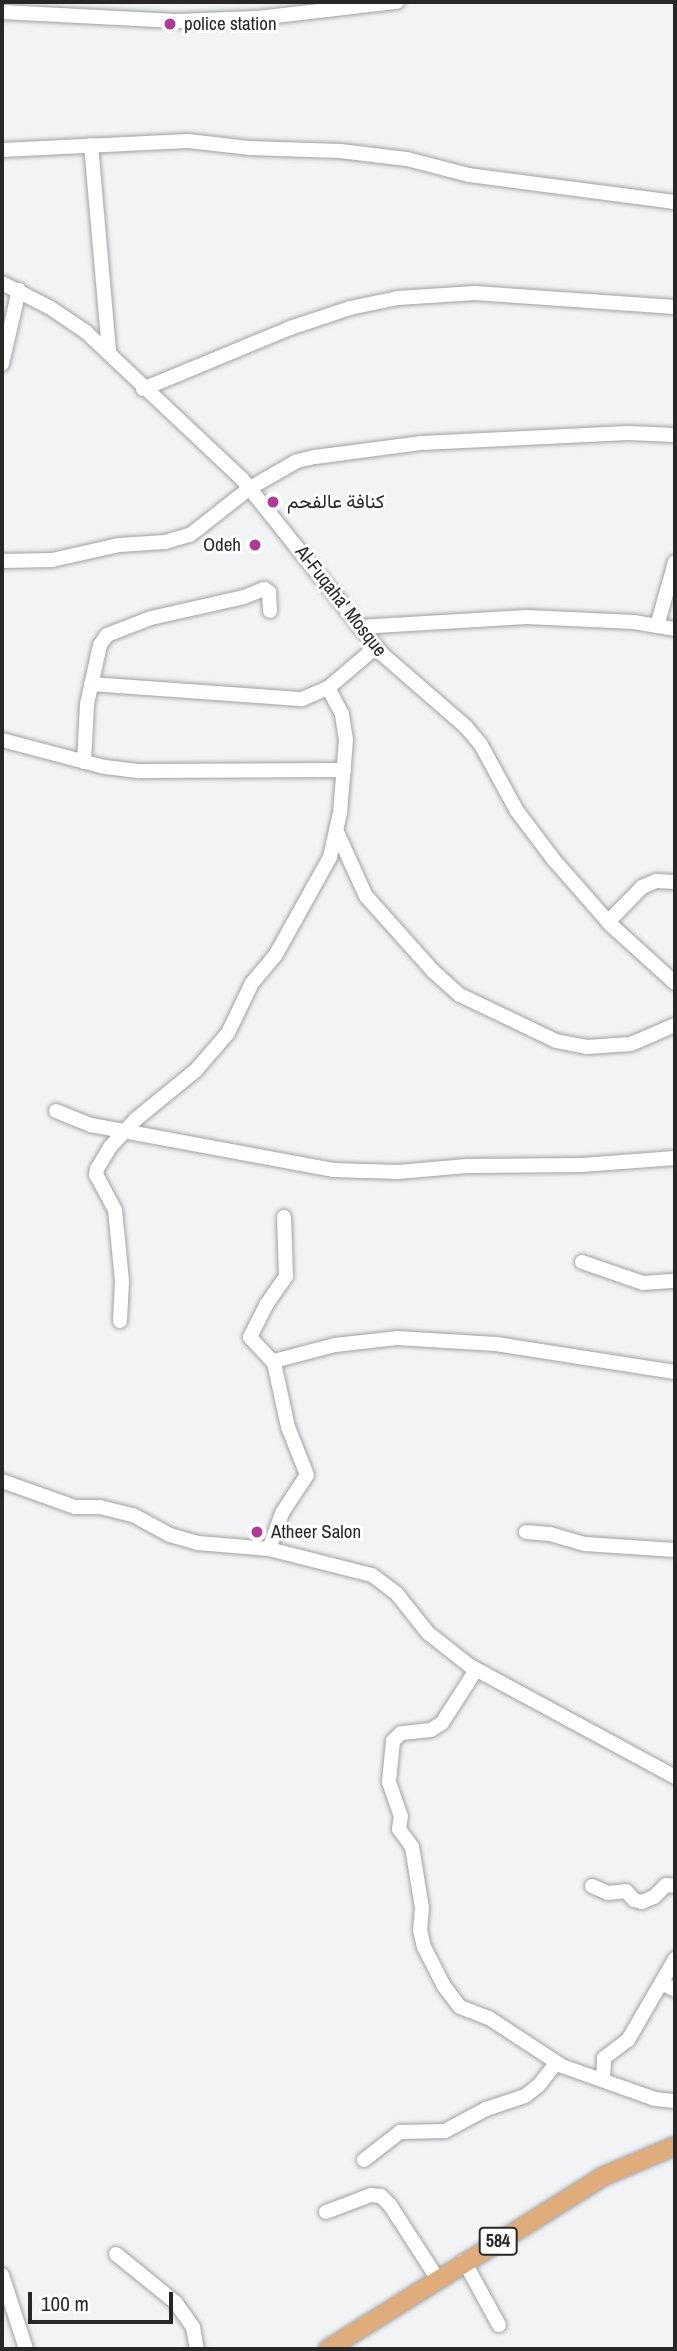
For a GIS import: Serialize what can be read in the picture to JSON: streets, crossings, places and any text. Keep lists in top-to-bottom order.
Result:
{
  "streets": {
    "main road": ["584"],
    "street": ["Al-Fuqaha' Mosque"]
  },
  "places": [
    "police station",
    "كنافة عالفحم",
    "Odeh",
    "Atheer Salon"
  ],
  "scale_bar": "100 m"
}
